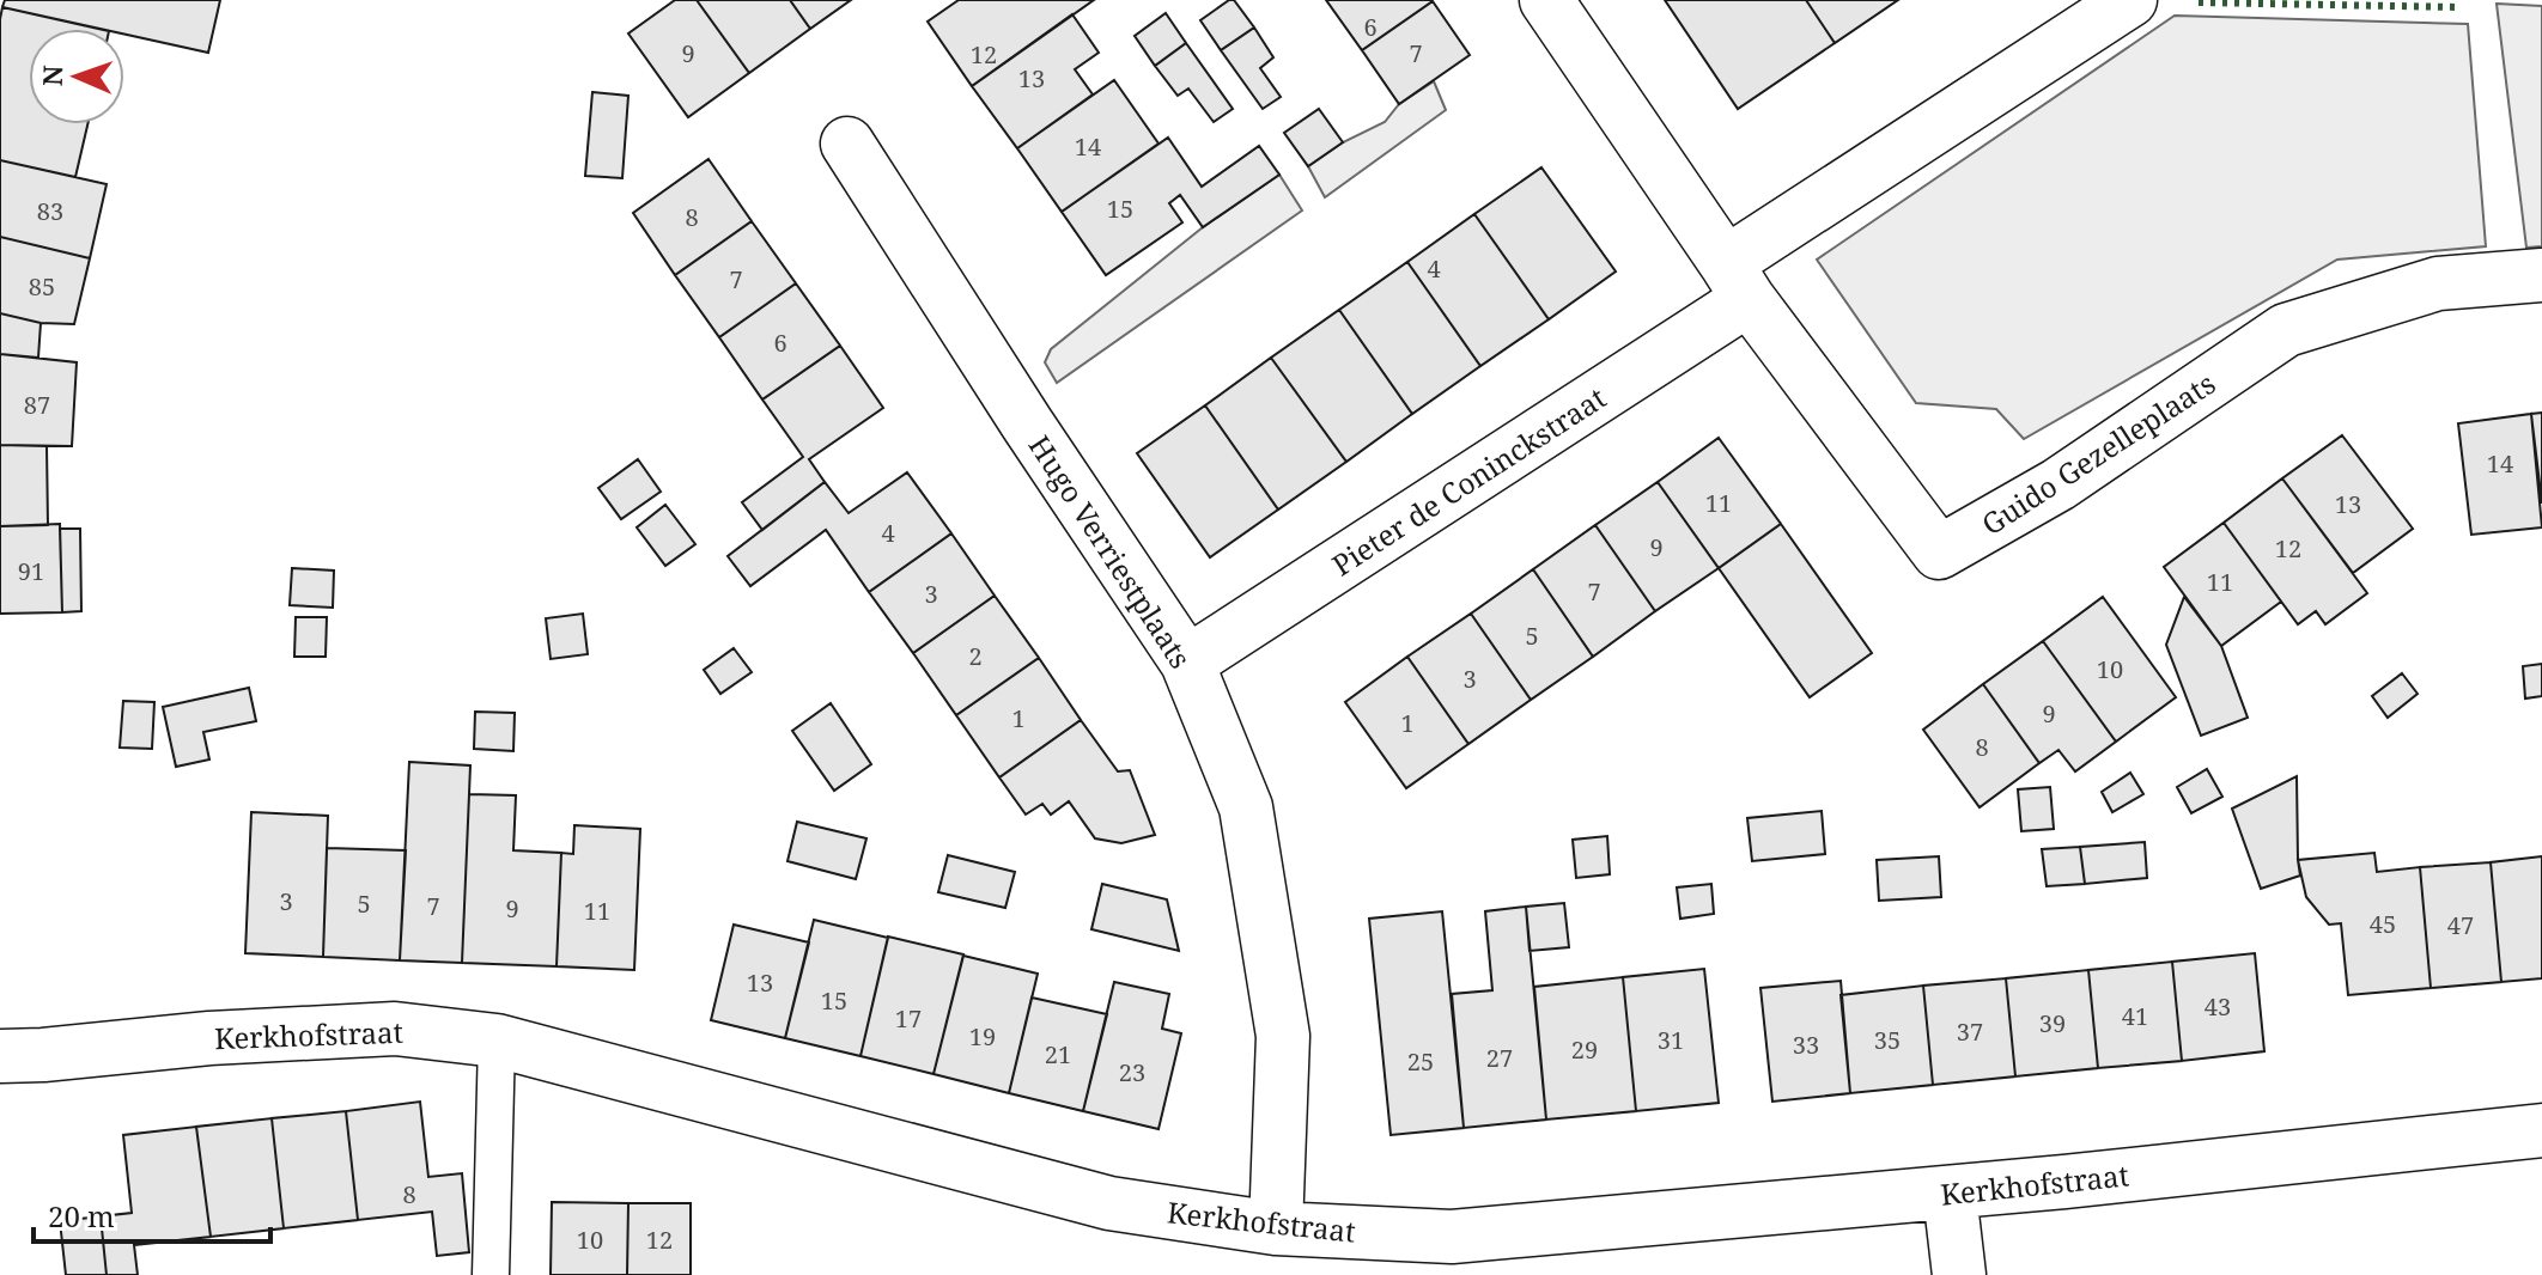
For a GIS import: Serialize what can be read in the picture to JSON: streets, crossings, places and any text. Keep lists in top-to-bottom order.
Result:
{
  "streets": {
    "street": [
      "Guido Gezelleplaats",
      "Pieter de Coninckstraat",
      "Hugo Verriestplaats",
      "Kerkhofstraat"
    ]
  },
  "crossings": [
    ["Guido Gezelleplaats", "Pieter de Coninckstraat"],
    ["Pieter de Coninckstraat", "Hugo Verriestplaats"],
    ["Hugo Verriestplaats", "Kerkhofstraat"]
  ],
  "house_numbers": [
    "6",
    "9",
    "7",
    "12",
    "13",
    "14",
    "15",
    "83",
    "8",
    "4",
    "7",
    "85",
    "6",
    "87",
    "14",
    "11",
    "13",
    "4",
    "9",
    "12",
    "91",
    "11",
    "7",
    "3",
    "5",
    "2",
    "10",
    "3",
    "9",
    "1",
    "1",
    "8",
    "3",
    "5",
    "7",
    "9",
    "11",
    "45",
    "47",
    "13",
    "15",
    "43",
    "41",
    "17",
    "39",
    "37",
    "19",
    "31",
    "35",
    "33",
    "29",
    "21",
    "27",
    "25",
    "23",
    "8",
    "10",
    "12"
  ],
  "scale_bar": "20 m",
  "north": "left"
}
